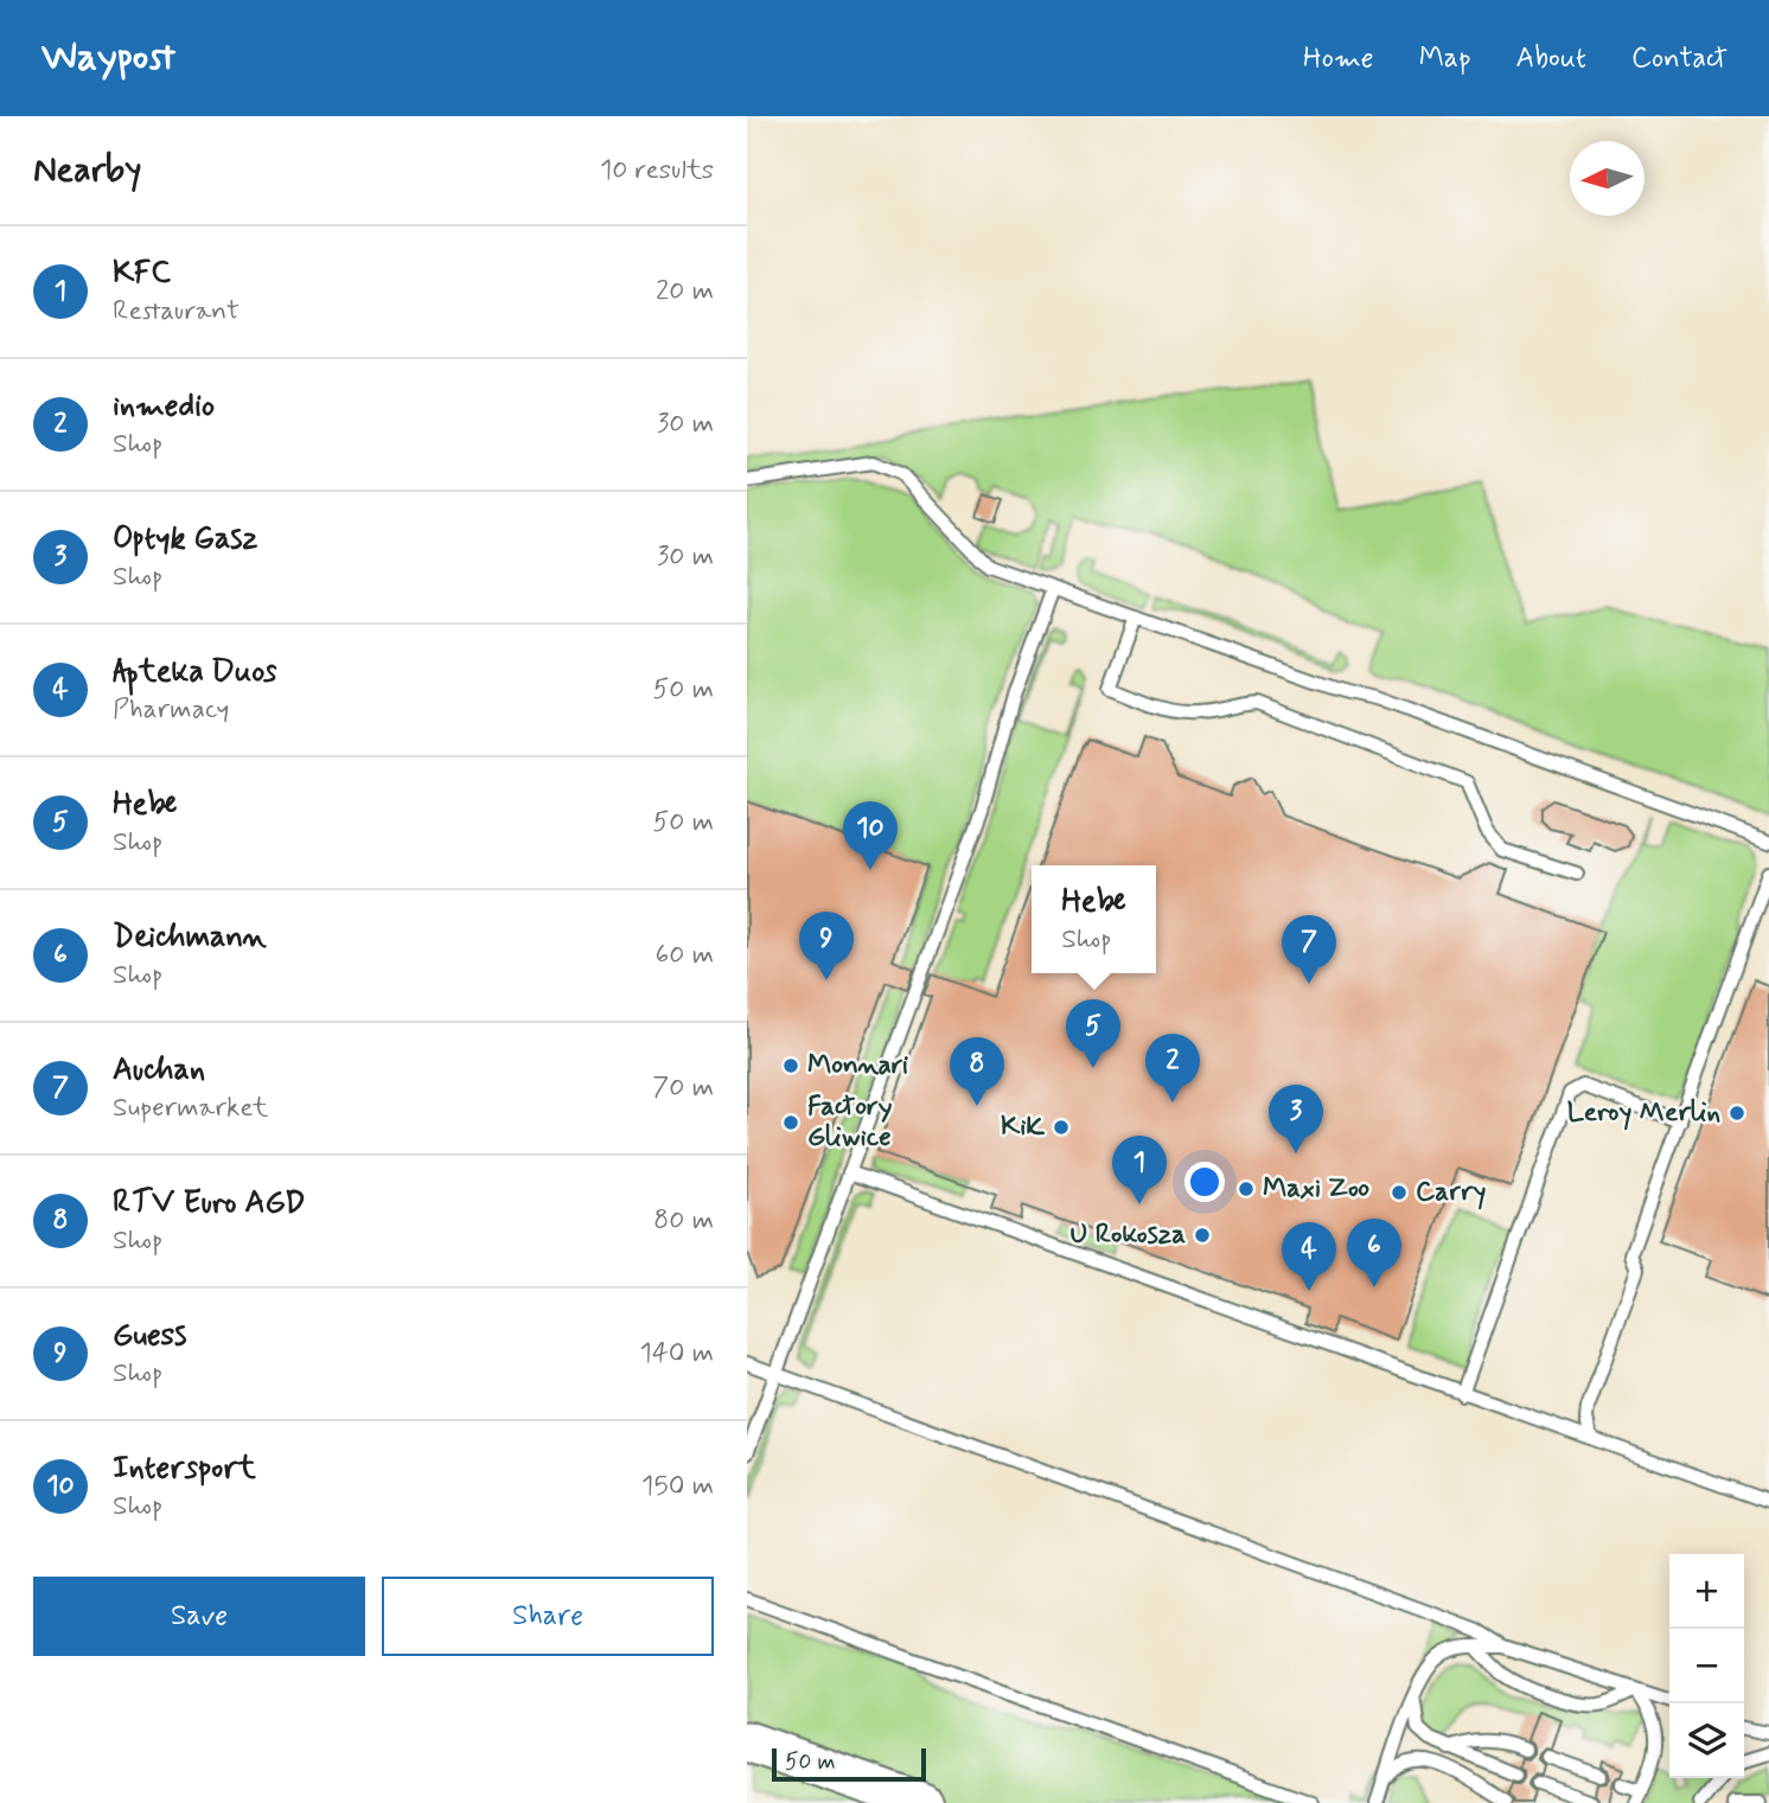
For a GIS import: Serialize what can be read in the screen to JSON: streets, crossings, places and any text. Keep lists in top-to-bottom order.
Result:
{
  "places": [
    "Monnari",
    "Leroy Merlin",
    "Factory Gliwice",
    "KiK",
    "Maxi Zoo",
    "Carry",
    "U Rokosza"
  ],
  "scale_bar": "50 m",
  "north": "left",
  "page": {
    "header": "Waypost",
    "nav": [
      "Home",
      "Map",
      "About",
      "Contact"
    ],
    "heading": ["Nearby", "10 results"],
    "list": [
      {
        "mark": "1",
        "name": "KFC",
        "note": "Restaurant",
        "value": "20 m"
      },
      {
        "mark": "2",
        "name": "inmedio",
        "note": "Shop",
        "value": "30 m"
      },
      {
        "mark": "3",
        "name": "Optyk Gasz",
        "note": "Shop",
        "value": "30 m"
      },
      {
        "mark": "4",
        "name": "Apteka Duos",
        "note": "Pharmacy",
        "value": "50 m"
      },
      {
        "mark": "5",
        "name": "Hebe",
        "note": "Shop",
        "value": "50 m"
      },
      {
        "mark": "6",
        "name": "Deichmann",
        "note": "Shop",
        "value": "60 m"
      },
      {
        "mark": "7",
        "name": "Auchan",
        "note": "Supermarket",
        "value": "70 m"
      },
      {
        "mark": "8",
        "name": "RTV Euro AGD",
        "note": "Shop",
        "value": "80 m"
      },
      {
        "mark": "9",
        "name": "Guess",
        "note": "Shop",
        "value": "140 m"
      },
      {
        "mark": "10",
        "name": "Intersport",
        "note": "Shop",
        "value": "150 m"
      }
    ],
    "pins": [
      "10",
      "9",
      "7",
      "5",
      "2",
      "8",
      "3",
      "1",
      "6",
      "4"
    ],
    "popup": ["Hebe", "Shop"],
    "buttons": ["Save", "Share"],
    "map_buttons": ["+", "−"],
    "scale": "50 m"
  }
}
